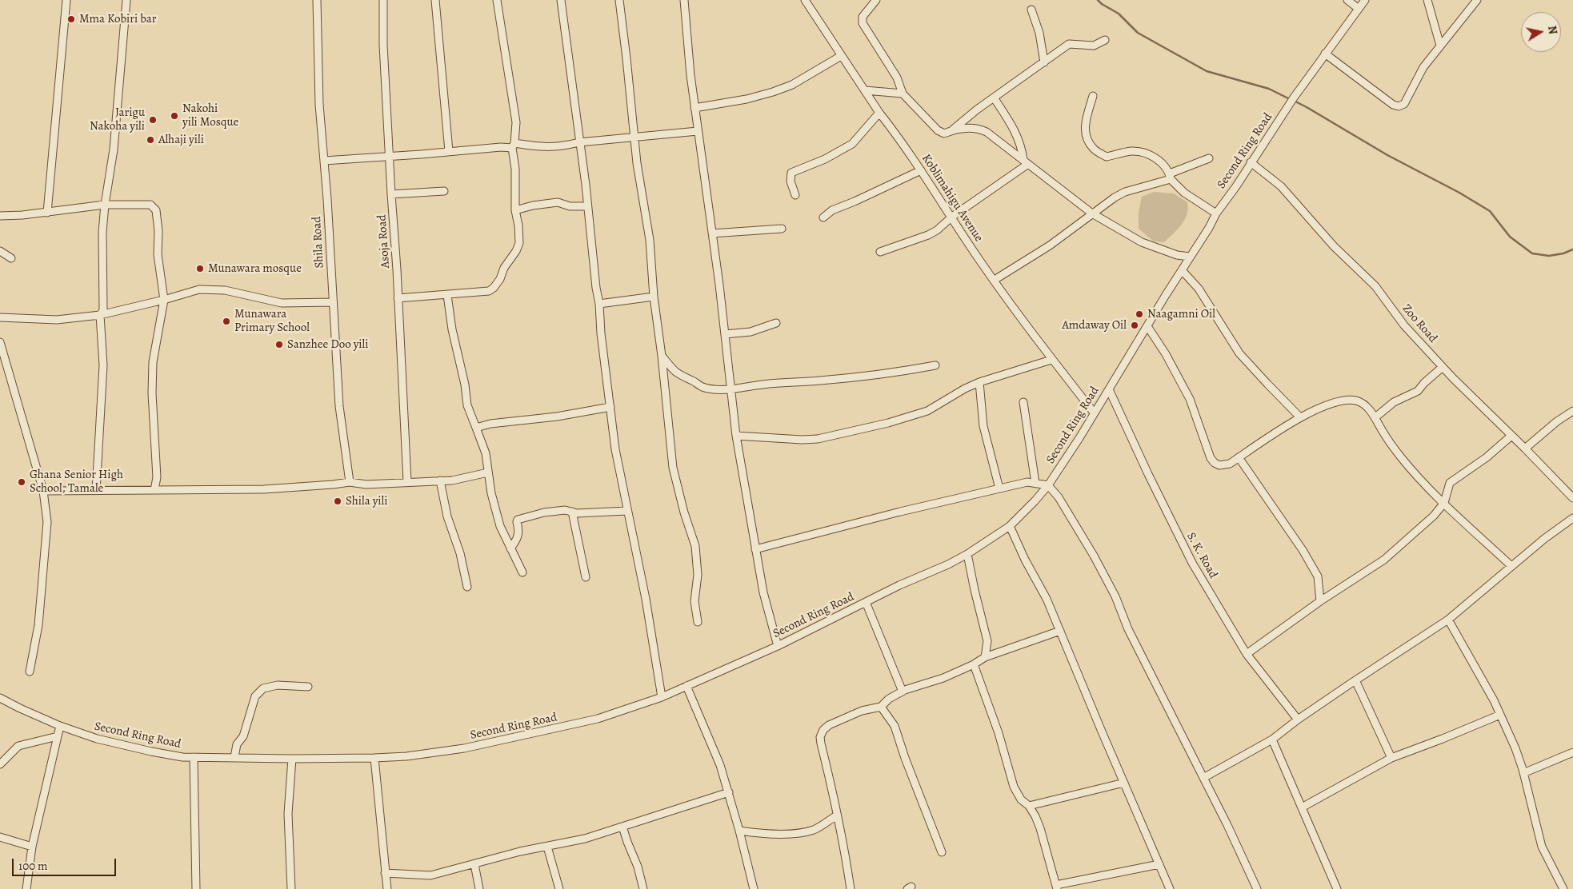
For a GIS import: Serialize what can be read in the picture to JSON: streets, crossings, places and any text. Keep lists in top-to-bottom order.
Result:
{
  "streets": {
    "street": [
      "Second Ring Road",
      "Koblimahigu Avenue",
      "Asoja Road",
      "Shila Road",
      "Zoo Road",
      "S. K. Road"
    ]
  },
  "crossings": [
    ["Second Ring Road", "Koblimahigu Avenue"],
    ["Second Ring Road", "Zoo Road"],
    ["Second Ring Road", "S. K. Road"]
  ],
  "places": [
    "Mma Kobiri bar",
    "Nakohi yili Mosque",
    "Jarigu Nakoha yili",
    "Alhaji yili",
    "Munawara mosque",
    "Naagamni Oil",
    "Munawara Primary School",
    "Amdaway Oil",
    "Sanzhee Doo yili",
    "Ghana Senior High School, Tamale",
    "Shila yili"
  ],
  "scale_bar": "100 m",
  "north": "right"
}
